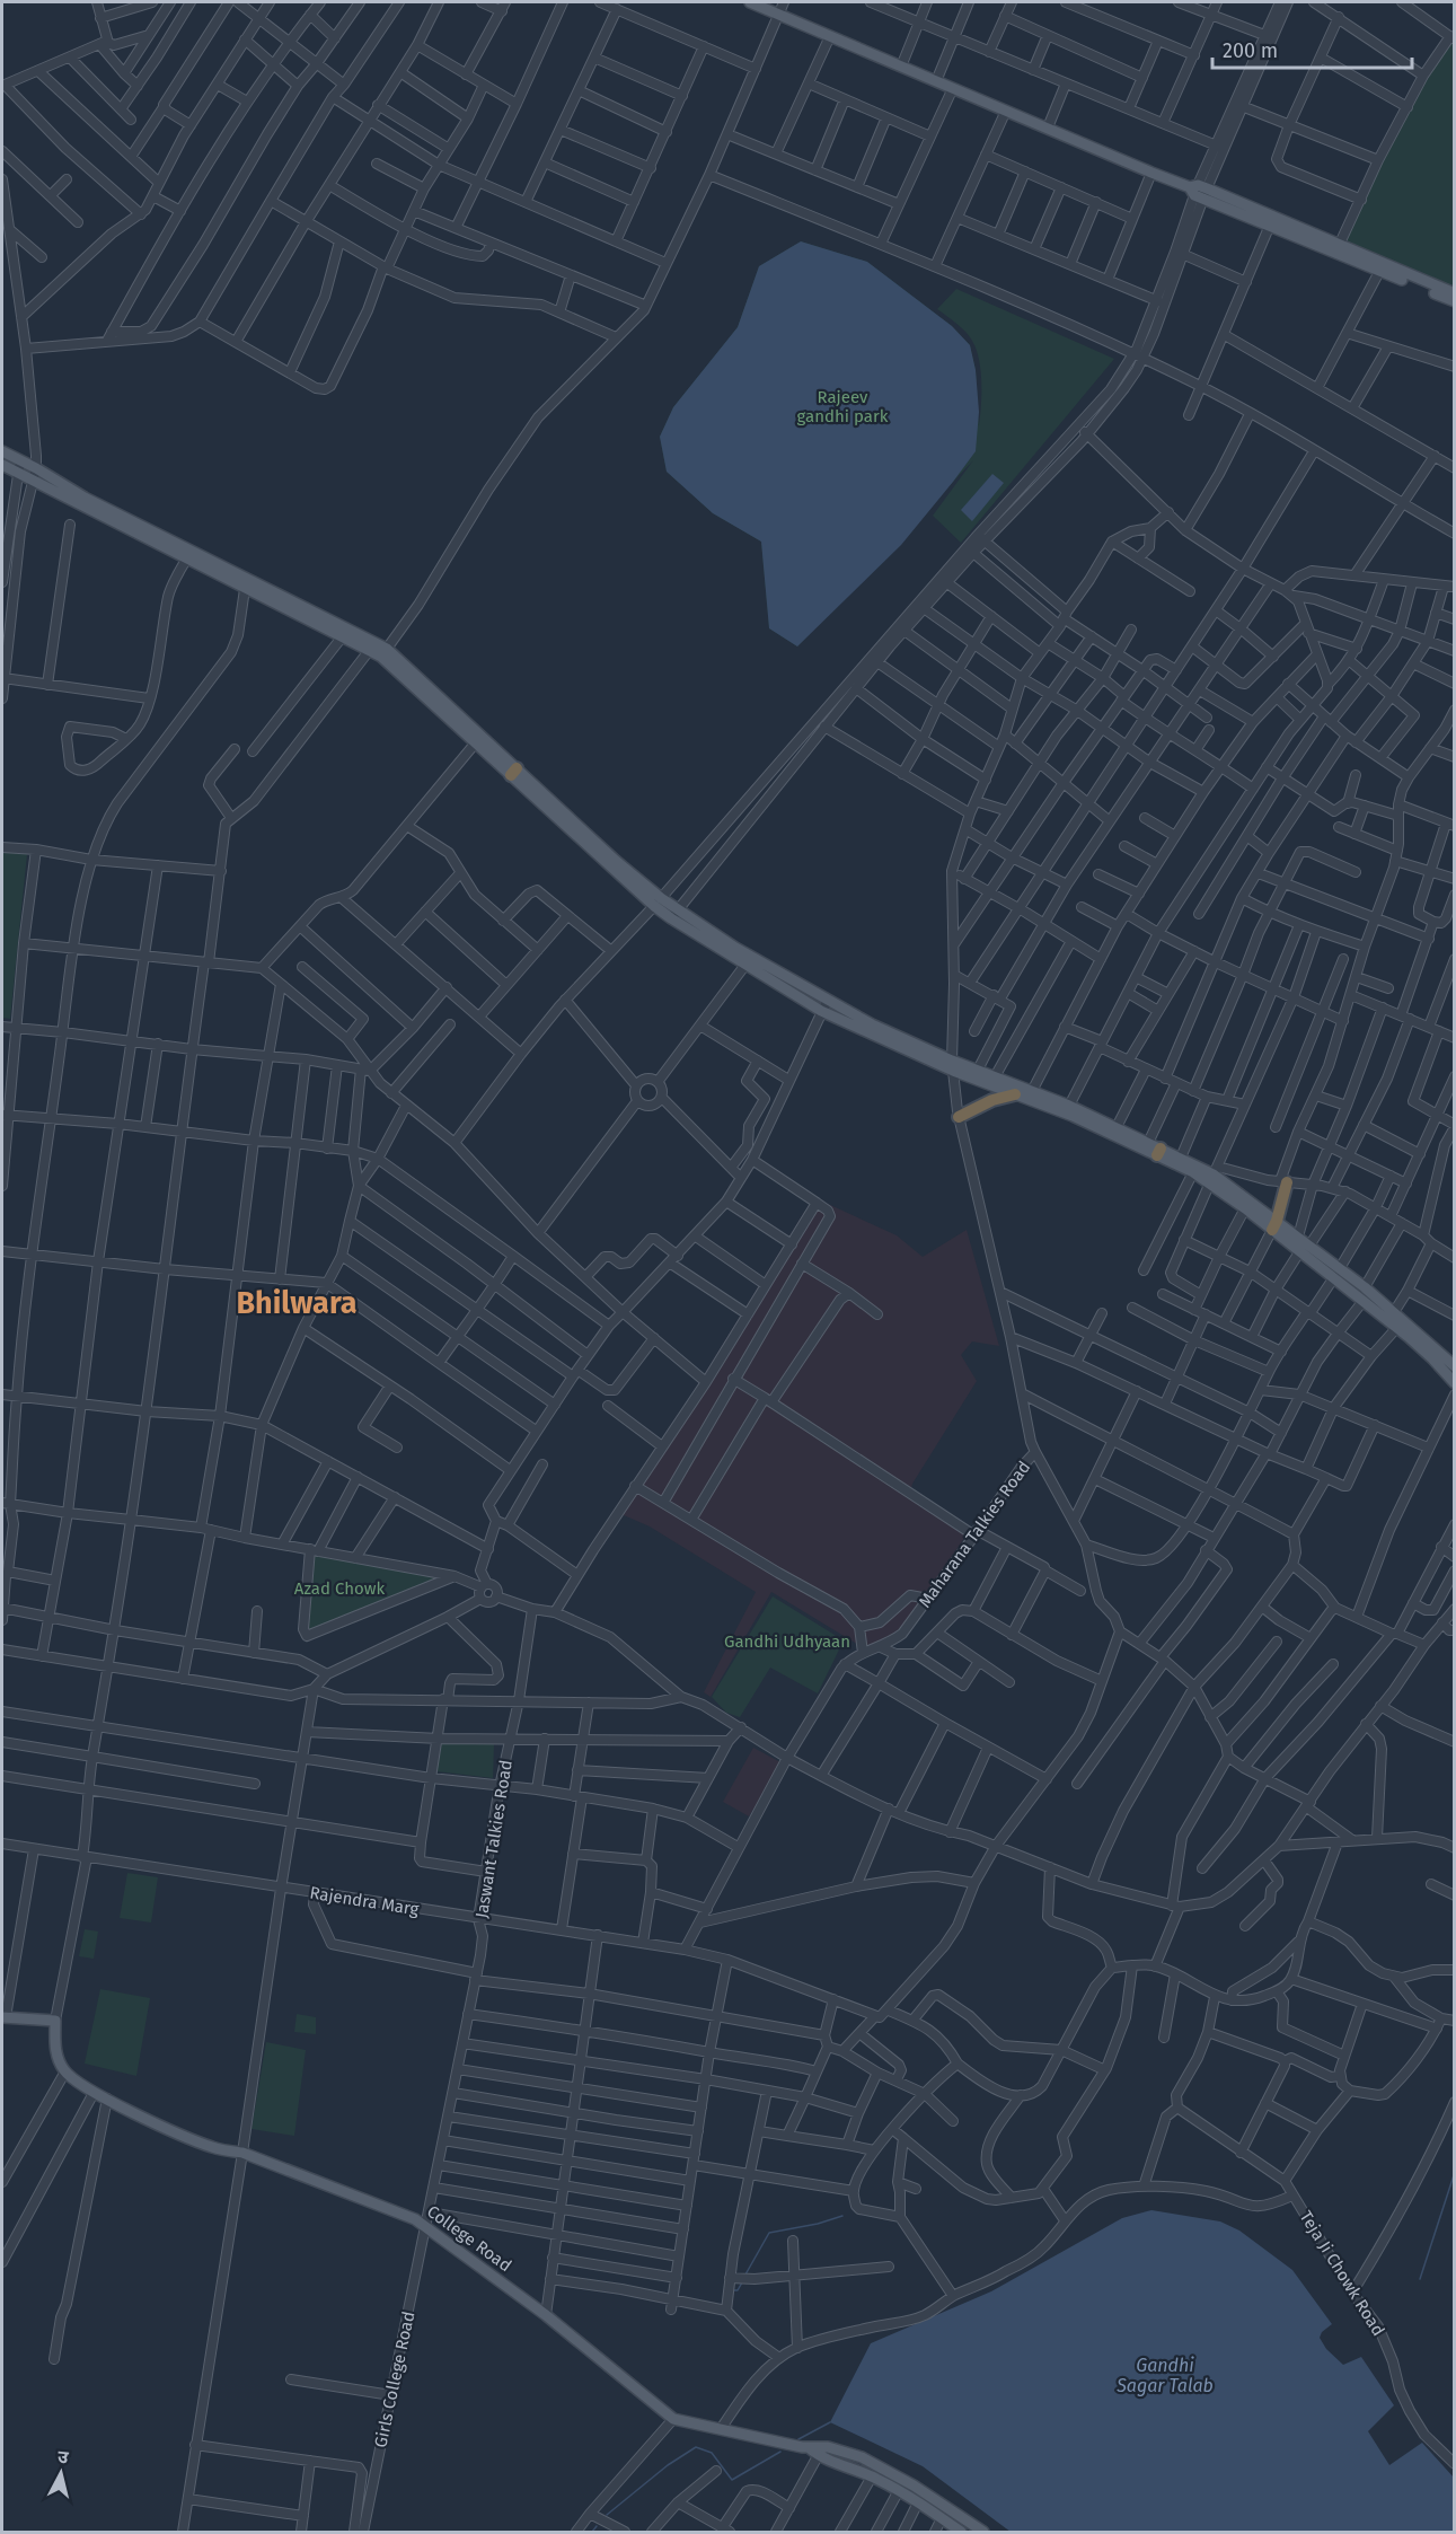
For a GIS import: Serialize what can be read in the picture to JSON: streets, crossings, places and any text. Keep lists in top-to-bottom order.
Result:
{
  "streets": {
    "main road": ["College Road"],
    "street": [
      "Maharana Talkies Road",
      "Jaswant Talkies Road",
      "Rajendra Marg",
      "Teja Ji Chowk Road",
      "Girls College Road"
    ]
  },
  "crossings": [
    ["Maharana Talkies Road", "Rajendra Marg"],
    ["Jaswant Talkies Road", "Rajendra Marg"],
    ["Jaswant Talkies Road", "College Road"],
    ["Jaswant Talkies Road", "Girls College Road"],
    ["College Road", "Teja Ji Chowk Road"],
    ["College Road", "Girls College Road"]
  ],
  "districts": ["Bhilwara"],
  "water": ["Gandhi Sagar Talab"],
  "parks": ["Rajeev gandhi park", "Azad Chowk", "Gandhi Udhyaan"],
  "scale_bar": "200 m",
  "north": "top"
}
